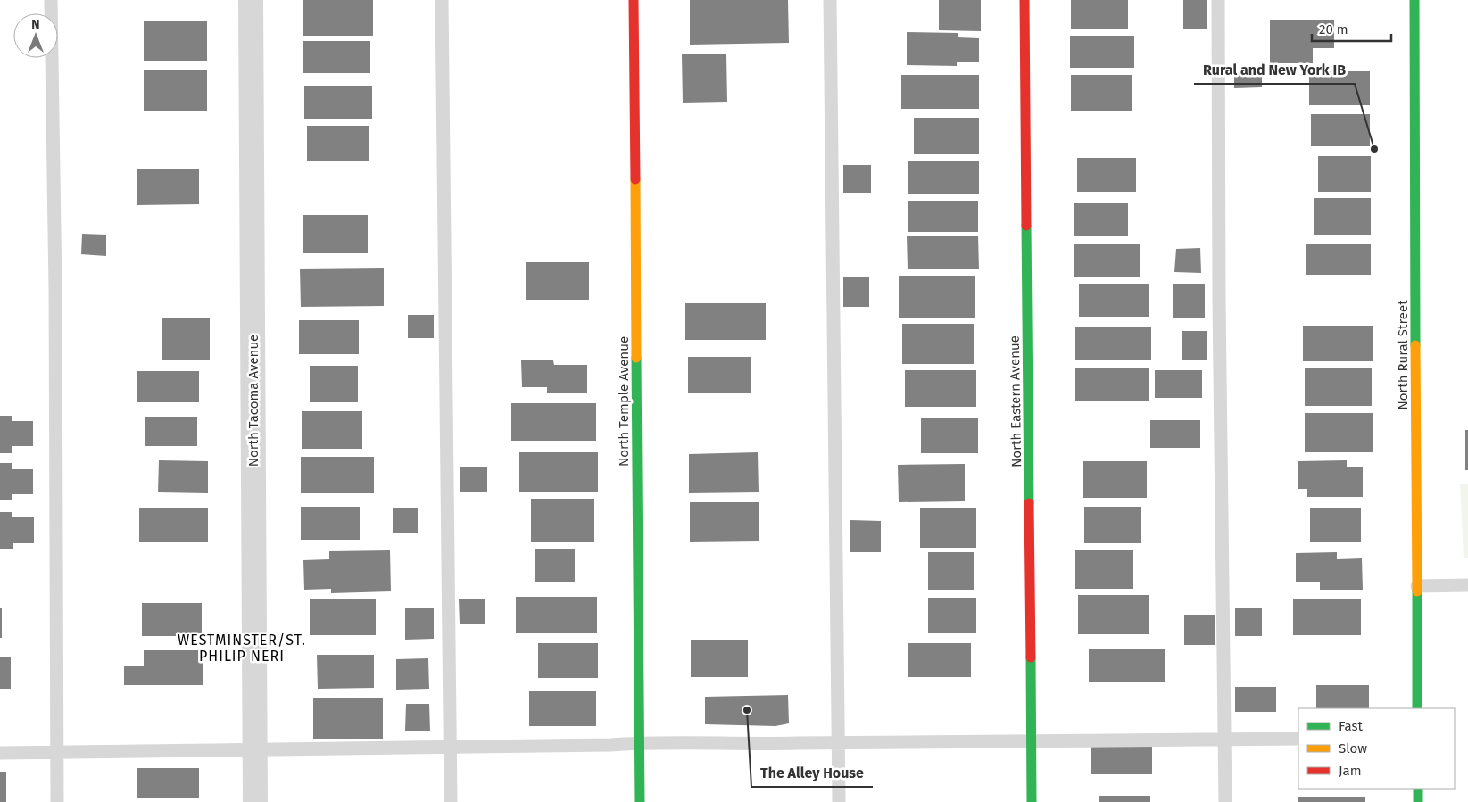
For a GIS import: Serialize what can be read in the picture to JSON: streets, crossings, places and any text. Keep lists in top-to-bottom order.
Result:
{
  "streets": {
    "street": [
      "North Rural Street",
      "North Tacoma Avenue",
      "North Temple Avenue",
      "North Eastern Avenue"
    ]
  },
  "districts": ["WESTMINSTER/ST. PHILIP NERI"],
  "places": ["Rural and New York IB", "The Alley House"],
  "legend": ["Fast", "Slow", "Jam"],
  "scale_bar": "20 m",
  "north": "top"
}
